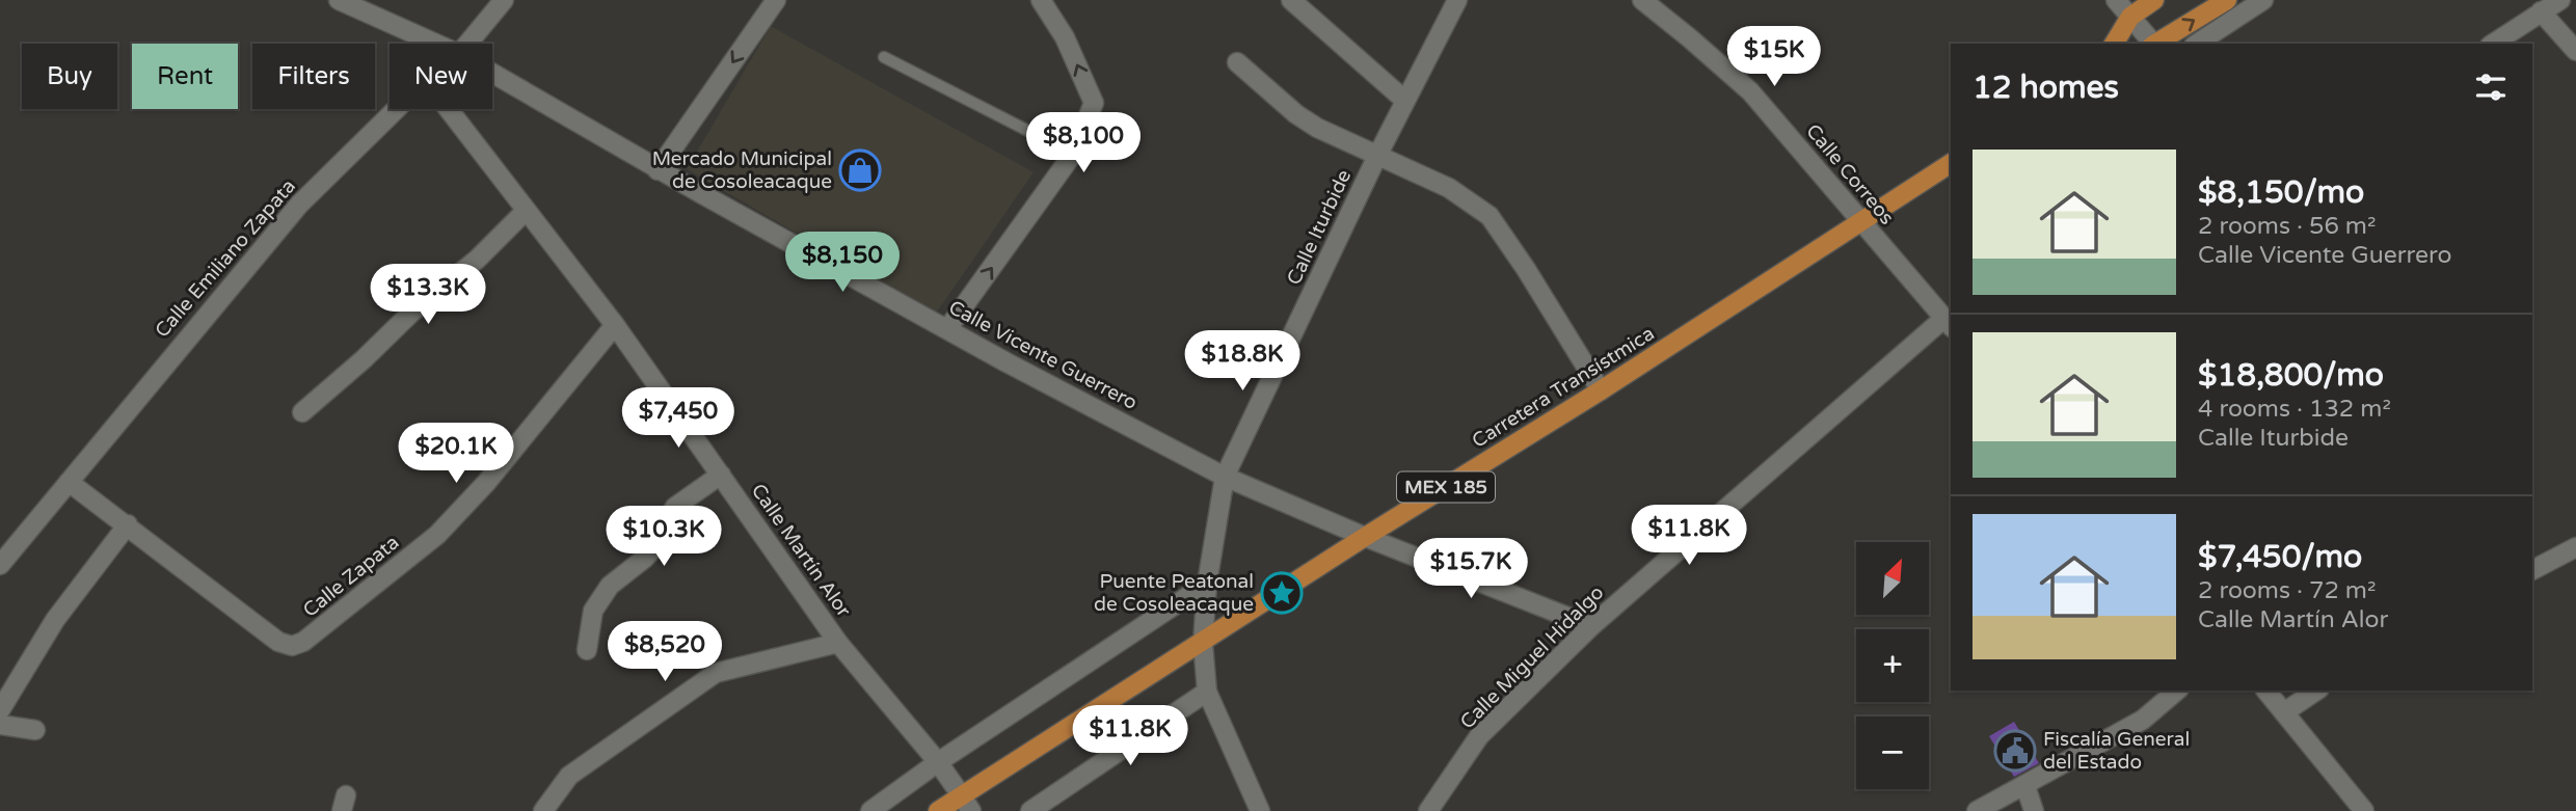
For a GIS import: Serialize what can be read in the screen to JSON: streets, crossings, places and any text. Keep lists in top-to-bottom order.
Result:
{
  "streets": {
    "main road": ["Carretera Transístmica", "MEX 185"],
    "street": [
      "Calle Correos",
      "Calle Iturbide",
      "Calle Emiliano Zapata",
      "Calle Vicente Guerrero",
      "Calle Martín Alor",
      "Calle Zapata",
      "Calle Miguel Hidalgo"
    ]
  },
  "crossings": [
    ["Calle Correos", "Carretera Transístmica"],
    ["Calle Correos", "Calle Miguel Hidalgo"],
    ["Calle Iturbide", "Calle Vicente Guerrero"],
    ["Calle Iturbide", "Carretera Transístmica"],
    ["Calle Emiliano Zapata", "Calle Zapata"],
    ["Calle Vicente Guerrero", "Carretera Transístmica"],
    ["Calle Vicente Guerrero", "Calle Miguel Hidalgo"],
    ["Carretera Transístmica", "Calle Martín Alor"],
    ["Calle Martín Alor", "Calle Zapata"]
  ],
  "places": {
    "shop": ["Mercado Municipal de Cosoleacaque"],
    "place": ["Puente Peatonal de Cosoleacaque"],
    "public building": ["Fiscalía General del Estado"]
  },
  "north": "top right",
  "page": {
    "price": [
      "$15K",
      "$8,100",
      "$8,150",
      "$13.3K",
      "$18.8K",
      "$7,450",
      "$20.1K",
      "$11.8K",
      "$10.3K",
      "$15.7K",
      "$8,520",
      "$11.8K"
    ],
    "chip": [
      "Buy",
      "Rent",
      "Filters",
      "New"
    ],
    "heading": "12 homes",
    "list": [
      {
        "name": "$8,150/mo",
        "note": "2 rooms · 56 m² · Calle Vicente Guerrero"
      },
      {
        "name": "$18,800/mo",
        "note": "4 rooms · 132 m² · Calle Iturbide"
      },
      {
        "name": "$7,450/mo",
        "note": "2 rooms · 72 m² · Calle Martín Alor"
      }
    ],
    "map_buttons": ["+", "−"]
  }
}
